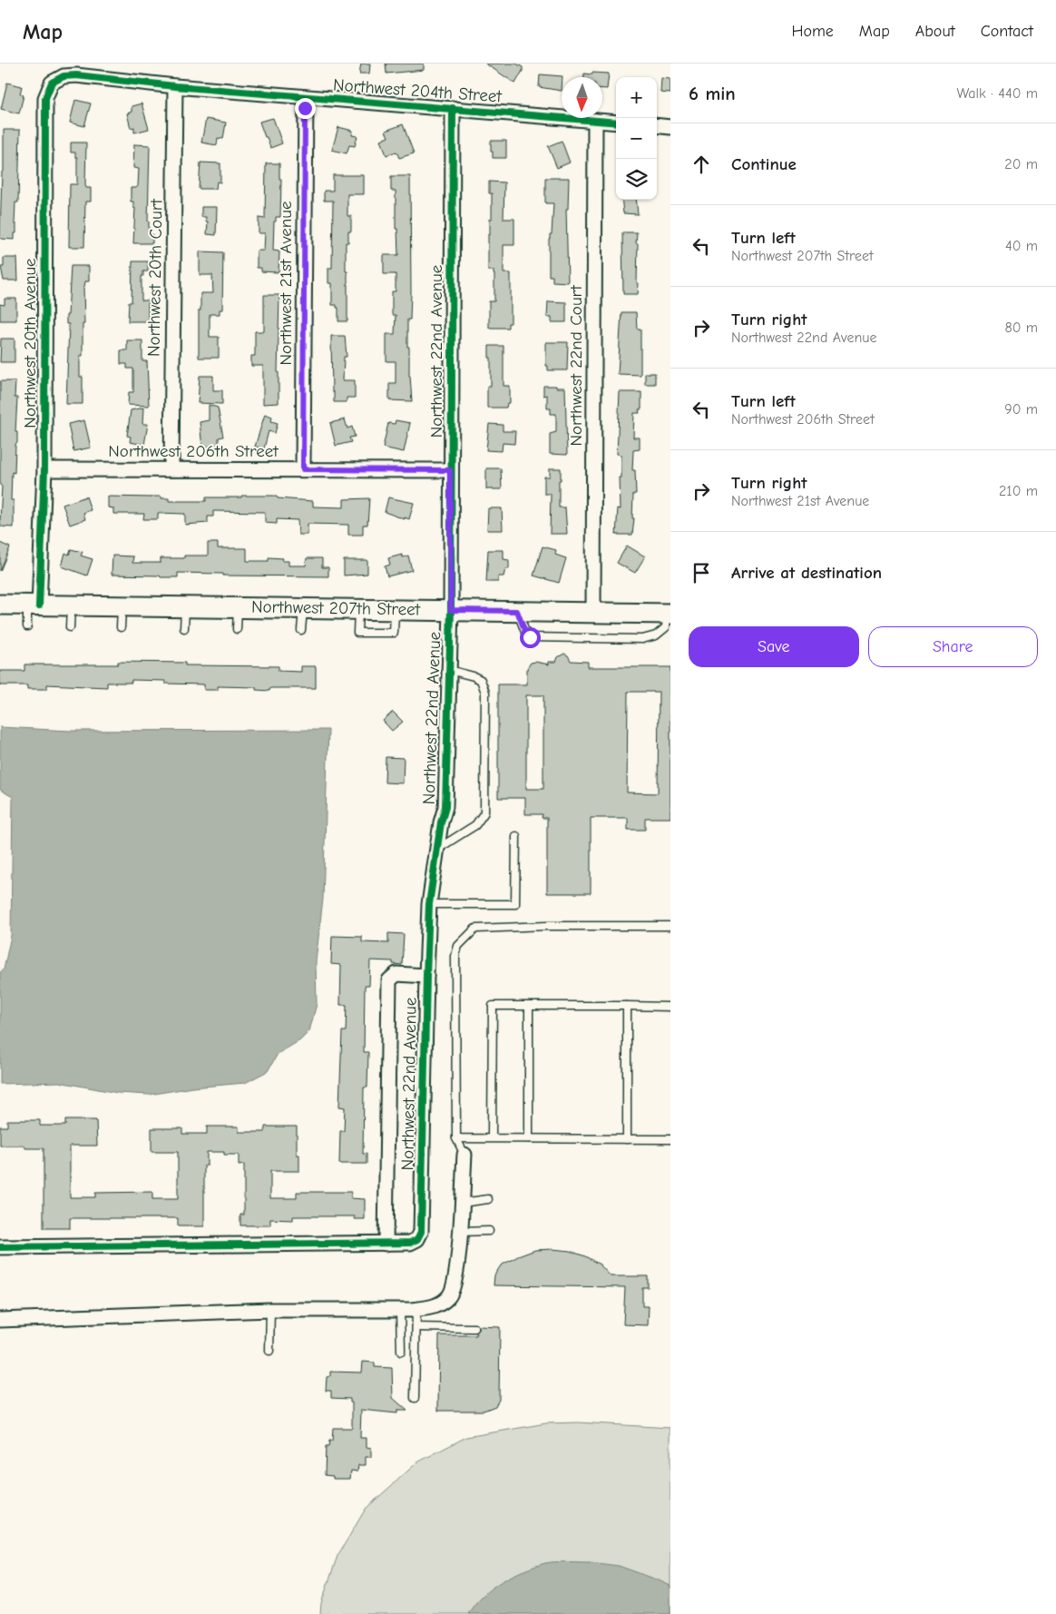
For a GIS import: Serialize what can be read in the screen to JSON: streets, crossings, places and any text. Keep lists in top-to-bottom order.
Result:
{
  "streets": {
    "street": [
      "Northwest 204th Street",
      "Northwest 20th Court",
      "Northwest 21st Avenue",
      "Northwest 20th Avenue",
      "Northwest 22nd Avenue",
      "Northwest 22nd Court",
      "Northwest 206th Street",
      "Northwest 207th Street"
    ]
  },
  "crossings": [
    ["Northwest 204th Street", "Northwest 20th Court"],
    ["Northwest 204th Street", "Northwest 21st Avenue"],
    ["Northwest 204th Street", "Northwest 20th Avenue"],
    ["Northwest 204th Street", "Northwest 22nd Avenue"],
    ["Northwest 204th Street", "Northwest 22nd Court"],
    ["Northwest 20th Court", "Northwest 206th Street"],
    ["Northwest 21st Avenue", "Northwest 206th Street"],
    ["Northwest 20th Avenue", "Northwest 206th Street"],
    ["Northwest 20th Avenue", "Northwest 207th Street"],
    ["Northwest 22nd Avenue", "Northwest 206th Street"],
    ["Northwest 22nd Avenue", "Northwest 207th Street"],
    ["Northwest 22nd Court", "Northwest 207th Street"]
  ],
  "north": "bottom",
  "page": {
    "header": "Map",
    "nav": [
      "Home",
      "Map",
      "About",
      "Contact"
    ],
    "heading": ["6 min", "Walk · 440 m"],
    "map_buttons": ["+", "−"],
    "list": [
      ["Continue", "20 m"],
      ["Turn left", "Northwest 207th Street", "40 m"],
      ["Turn right", "Northwest 22nd Avenue", "80 m"],
      ["Turn left", "Northwest 206th Street", "90 m"],
      ["Turn right", "Northwest 21st Avenue", "210 m"],
      "Arrive at destination"
    ],
    "buttons": ["Save", "Share"]
  }
}
